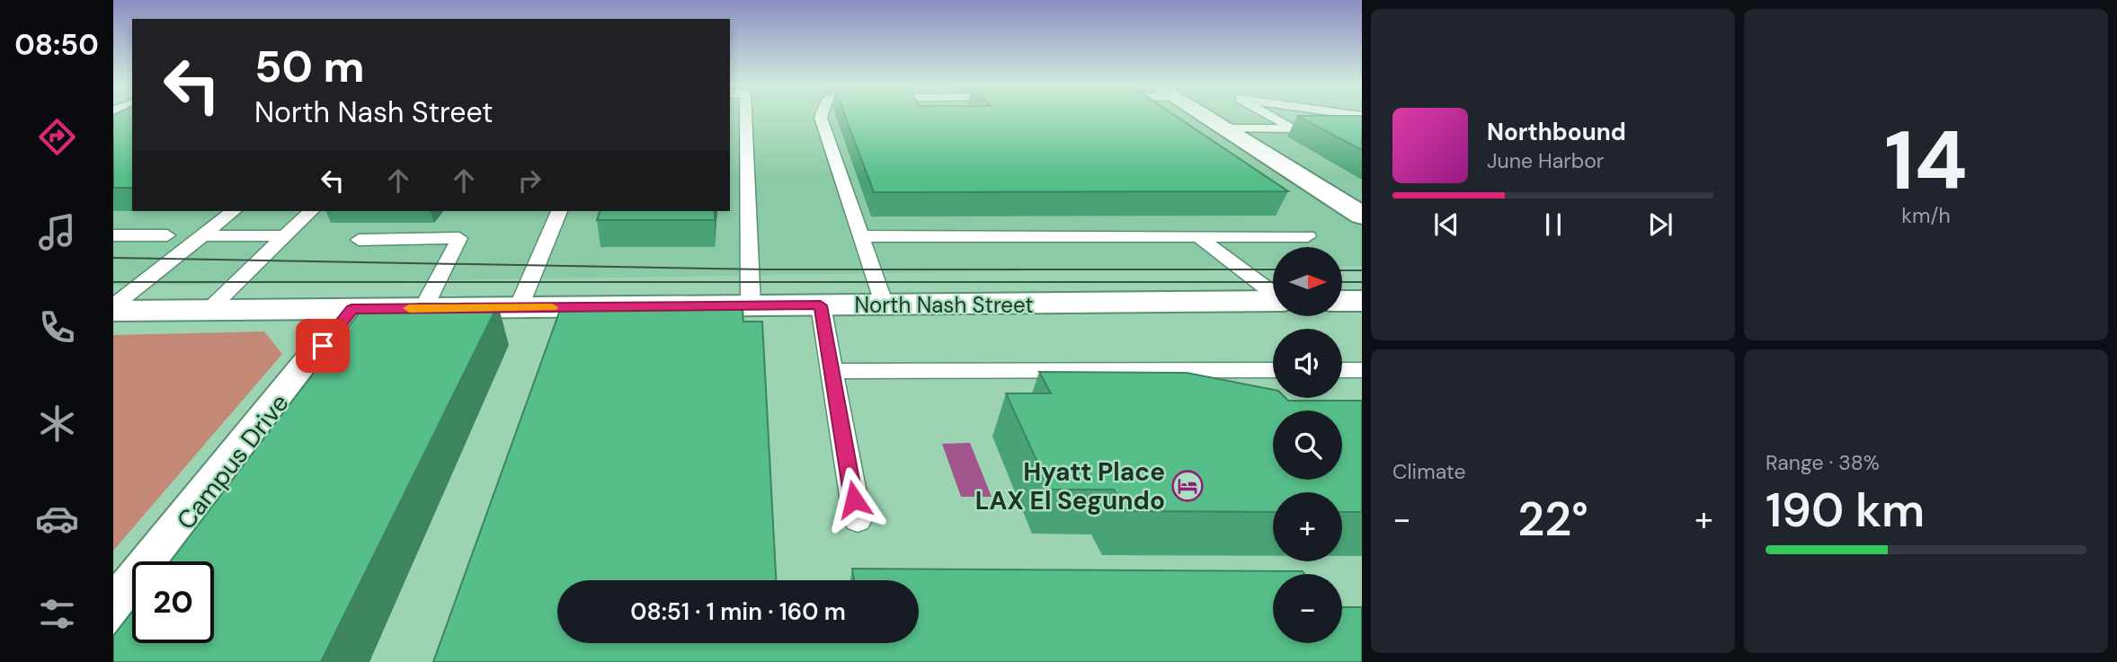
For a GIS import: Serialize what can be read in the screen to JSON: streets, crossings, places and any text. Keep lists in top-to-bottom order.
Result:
{
  "streets": {
    "street": ["North Nash Street", "Campus Drive"]
  },
  "crossings": [
    ["North Nash Street", "Campus Drive"]
  ],
  "places": {
    "hotel": ["Hyatt Place LAX El Segundo"]
  },
  "north": "right",
  "page": {
    "tabs": "08:50",
    "tile": [
      ["14", "km/h"],
      "Climate",
      ["Range · 38%", "190 km"]
    ],
    "turn": ["50 m", "North Nash Street"],
    "song": ["Northbound", "June Harbor"],
    "map_buttons": ["+", "−"],
    "heat": ["−", "22°", "+"],
    "limit": "20",
    "trip": "08:51 · 1 min · 160 m"
  }
}
